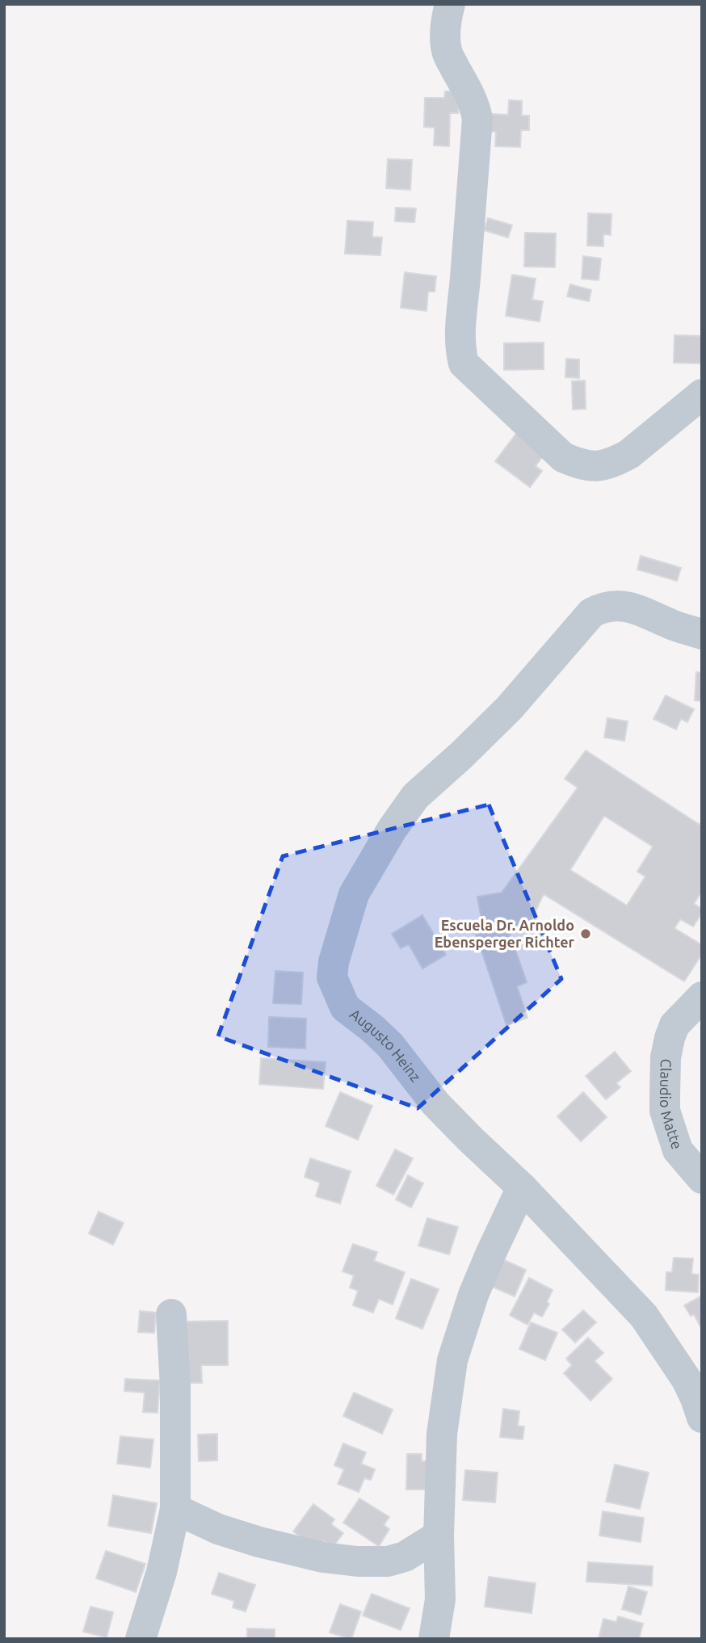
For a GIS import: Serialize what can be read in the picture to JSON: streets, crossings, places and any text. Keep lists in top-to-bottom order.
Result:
{
  "streets": {
    "street": ["Augusto Heinz", "Claudio Matte"]
  },
  "places": ["Escuela Dr. Arnoldo Ebensperger Richter"]
}
